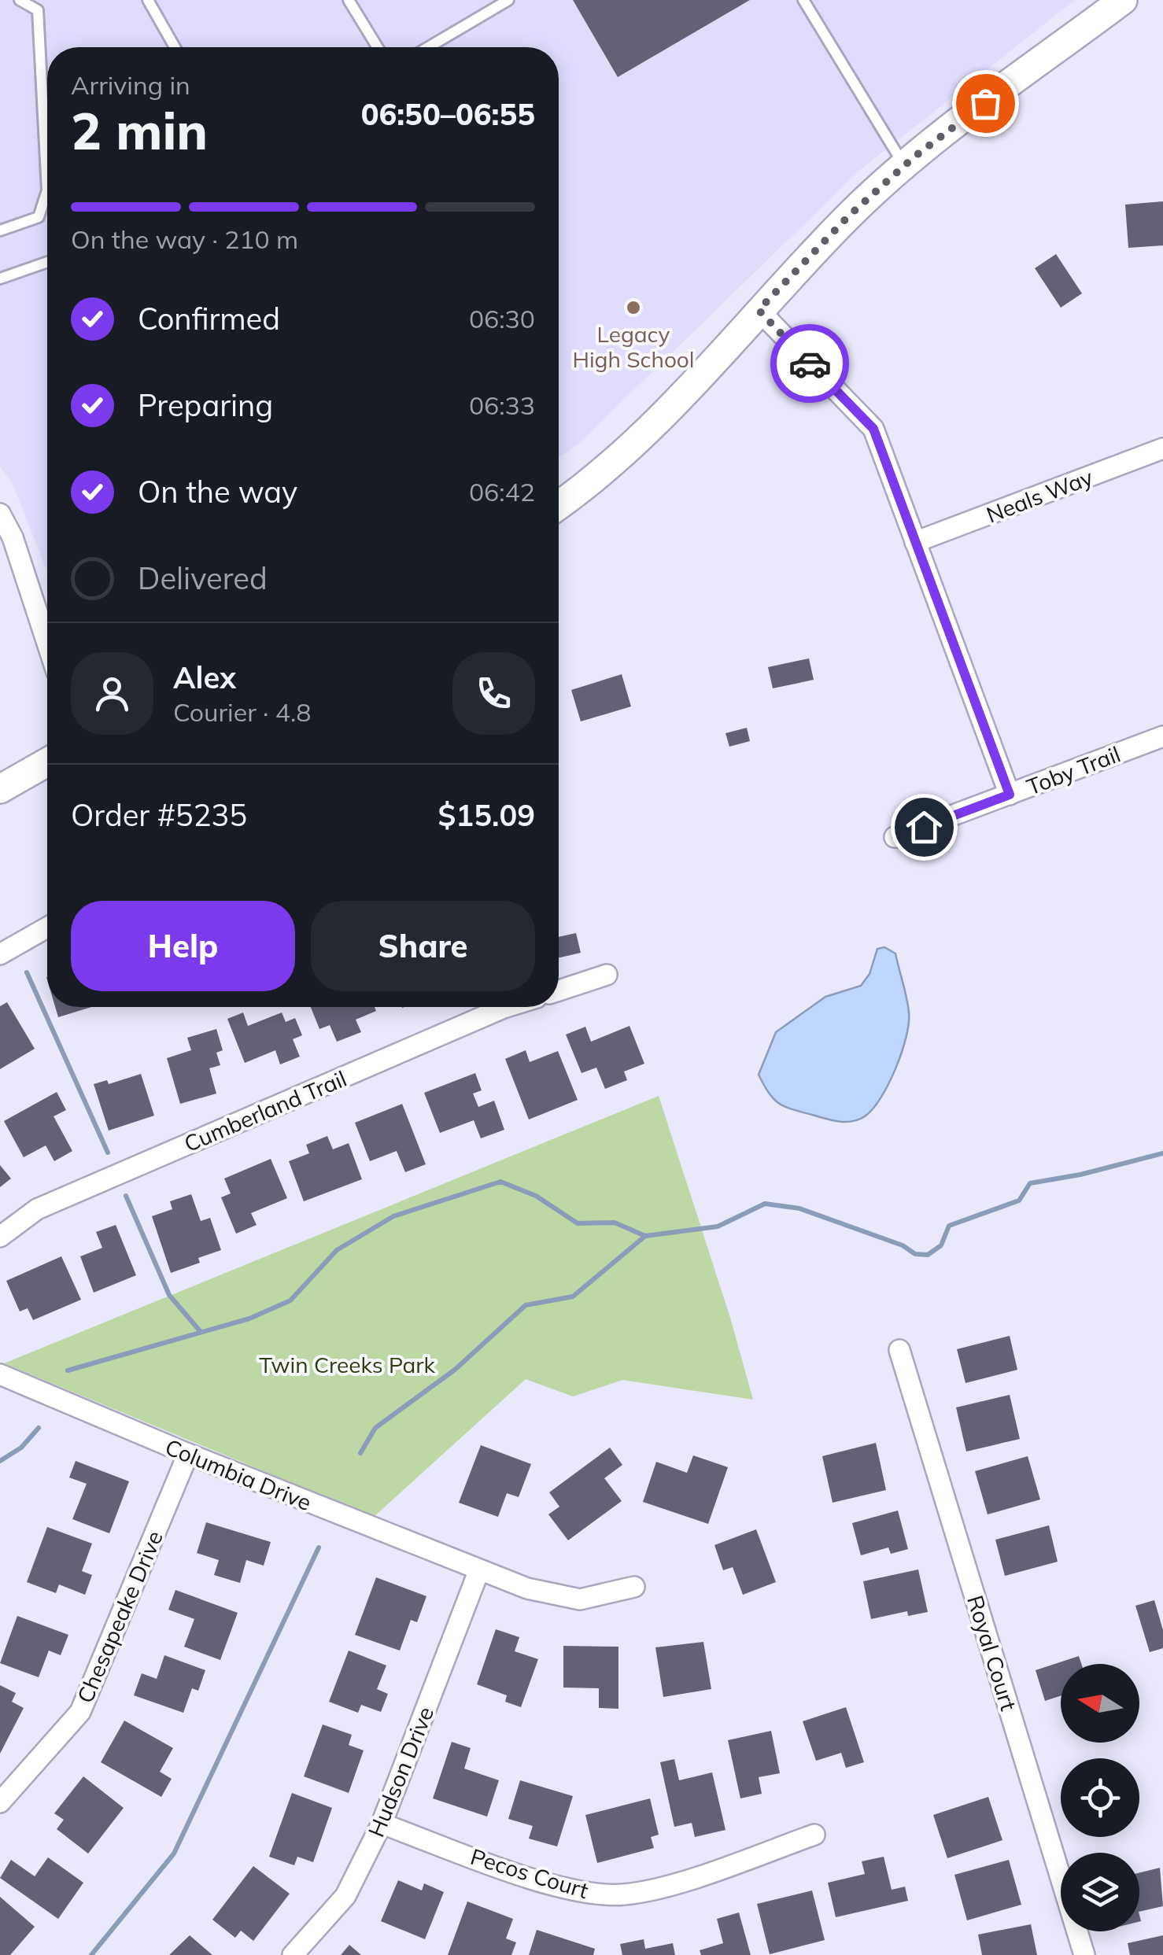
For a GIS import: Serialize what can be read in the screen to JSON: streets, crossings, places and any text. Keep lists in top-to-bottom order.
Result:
{
  "streets": {
    "street": [
      "Neals Way",
      "Toby Trail",
      "Cumberland Trail",
      "Columbia Drive",
      "Chesapeake Drive",
      "Royal Court",
      "Hudson Drive",
      "Pecos Court"
    ]
  },
  "crossings": [
    ["Columbia Drive", "Chesapeake Drive"],
    ["Columbia Drive", "Hudson Drive"],
    ["Hudson Drive", "Pecos Court"]
  ],
  "parks": ["Twin Creeks Park"],
  "places": ["Legacy High School"],
  "north": "left",
  "page": {
    "heading": ["2 min", "Arriving in", "06:50–06:55"],
    "panel": [
      "Alex",
      "Courier · 4.8",
      "Order #5235",
      "$15.09"
    ],
    "bar": "On the way · 210 m",
    "list": [
      ["Confirmed", "06:30"],
      ["Preparing", "06:33"],
      ["On the way", "06:42"],
      "Delivered"
    ],
    "buttons": ["Help", "Share"]
  }
}
